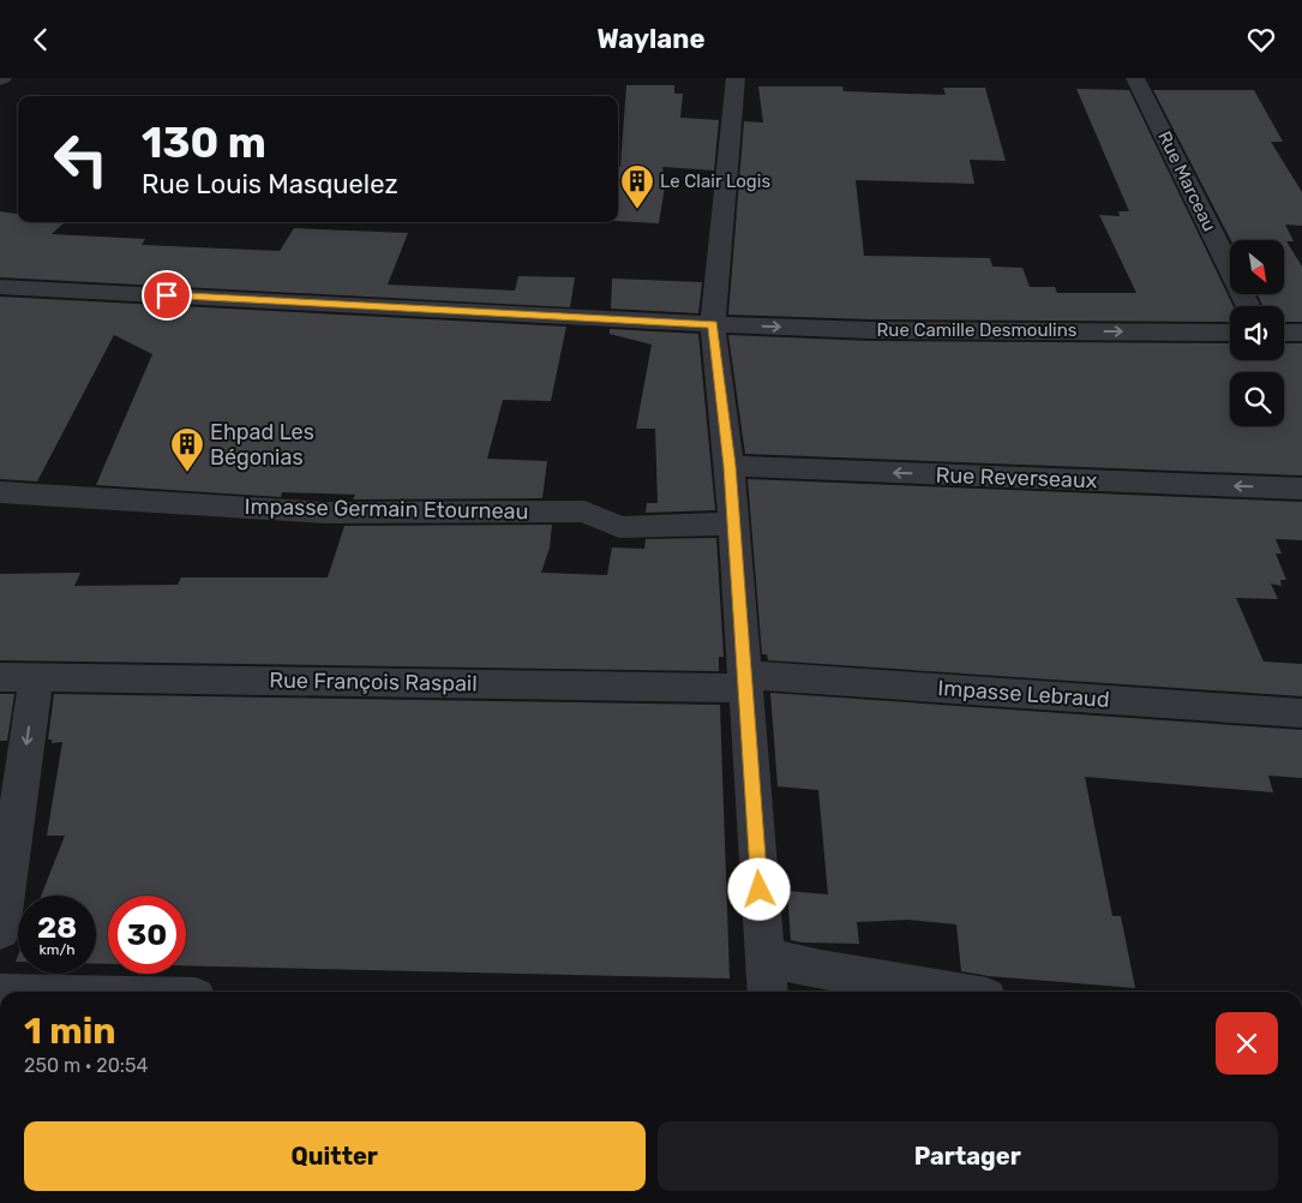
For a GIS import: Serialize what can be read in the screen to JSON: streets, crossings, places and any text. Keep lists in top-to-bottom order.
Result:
{
  "streets": {
    "street": [
      "Rue Marceau",
      "Rue Camille Desmoulins",
      "Rue Reverseaux",
      "Impasse Germain Etourneau",
      "Rue François Raspail",
      "Impasse Lebraud"
    ]
  },
  "crossings": [
    ["Rue François Raspail", "Impasse Lebraud"]
  ],
  "one_way": ["Rue Camille Desmoulins", "Rue Reverseaux"],
  "places": {
    "building": ["Le Clair Logis", "Ehpad Les Bégonias"]
  },
  "north": "bottom right",
  "page": {
    "header": "Waylane",
    "turn": ["130 m", "Rue Louis Masquelez"],
    "speed": "28 km/h",
    "limit": "30",
    "heading": ["1 min", "250 m · 20:54"],
    "buttons": ["Quitter", "Partager"]
  }
}
